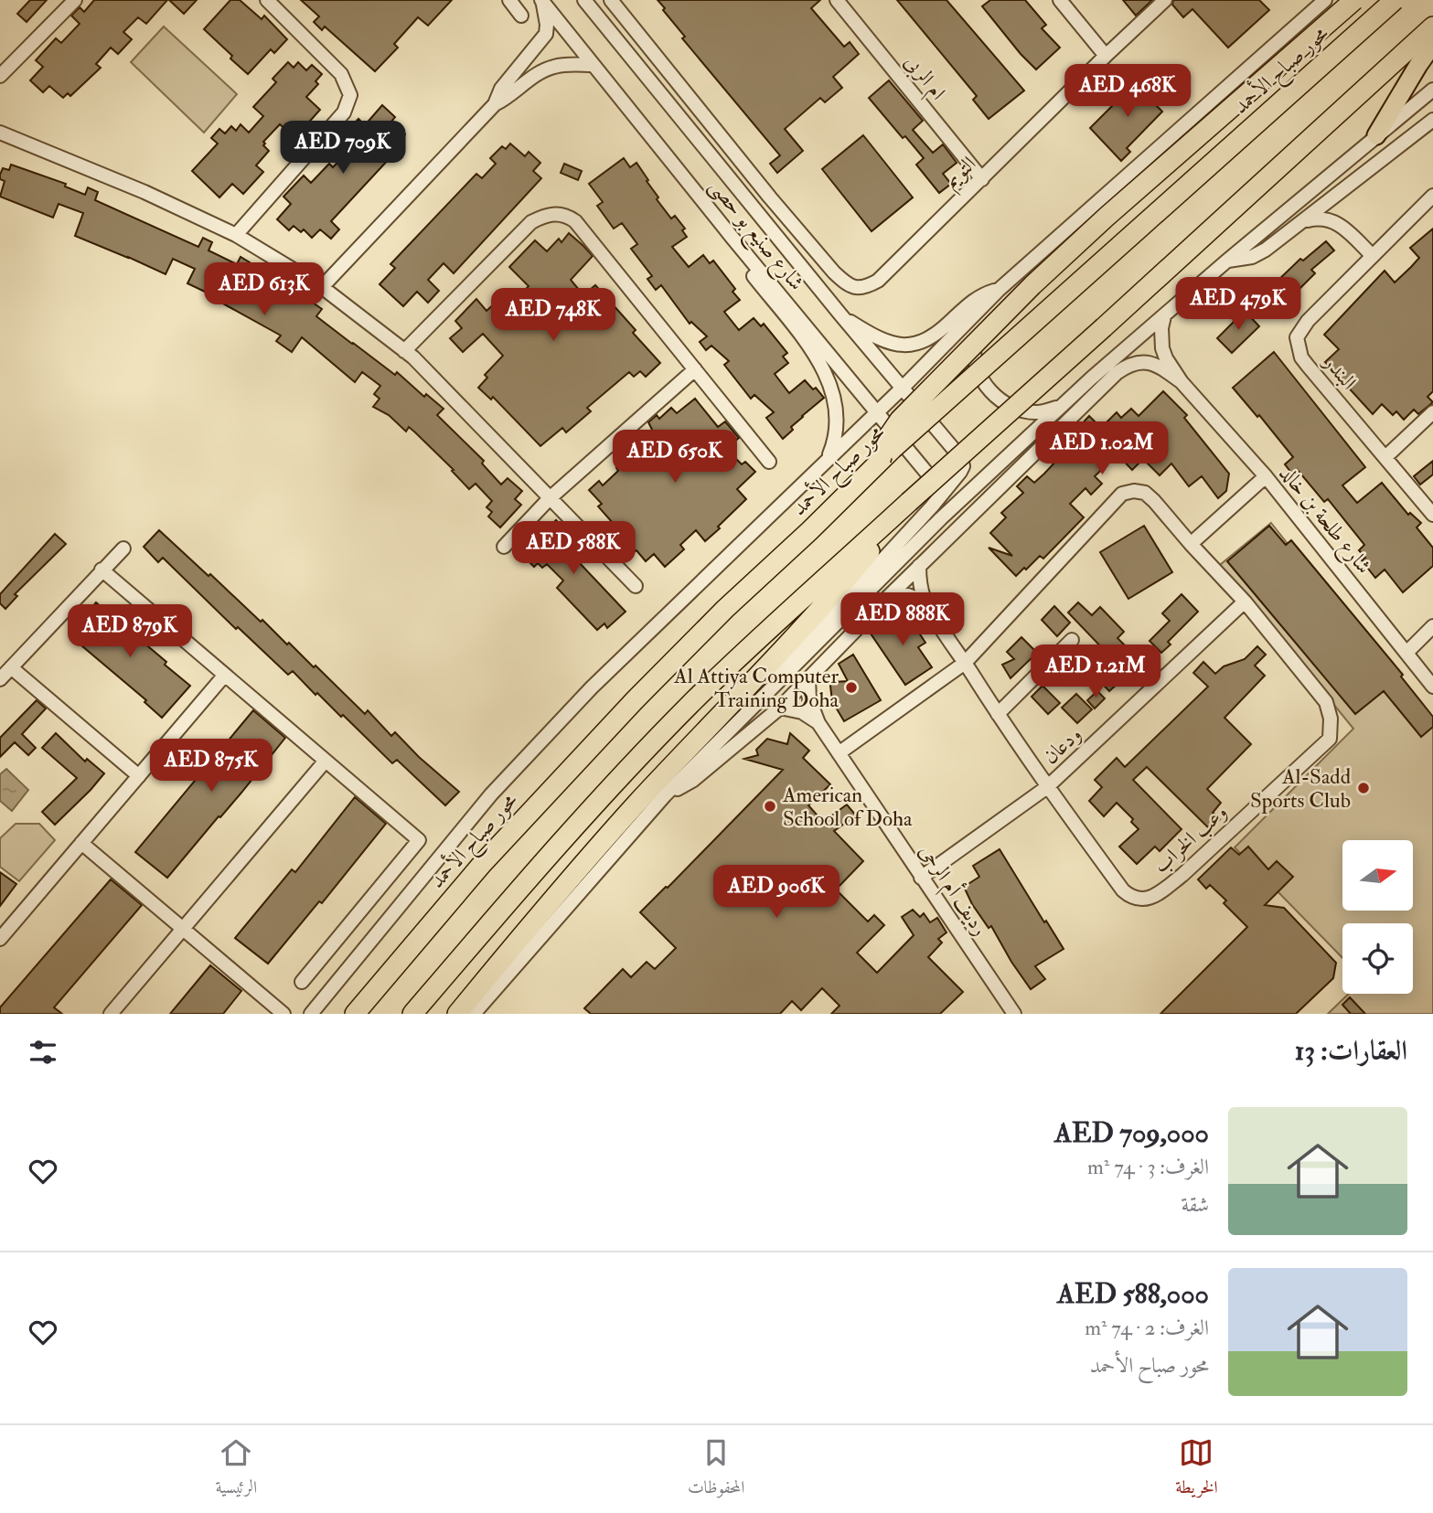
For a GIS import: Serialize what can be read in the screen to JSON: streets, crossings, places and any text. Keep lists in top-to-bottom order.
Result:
{
  "streets": {
    "highway": ["محور صباح الأحمد"],
    "street": [
      "ام الربى",
      "التويم",
      "شارع صنيع بو حصى",
      "البندر",
      "شارع طلحة بن خالد",
      "ودعان",
      "وعب الخراب",
      "رديف أم الرحى"
    ]
  },
  "crossings": [
    ["محور صباح الأحمد", "شارع صنيع بو حصى"],
    ["ام الربى", "التويم"],
    ["التويم", "شارع صنيع بو حصى"],
    ["شارع طلحة بن خالد", "وعب الخراب"],
    ["ودعان", "وعب الخراب"],
    ["ودعان", "رديف أم الرحى"]
  ],
  "places": ["Al Attiya Computer Training Doha", "Al-Sadd Sports Club", "American School of Doha"],
  "north": "right",
  "page": {
    "price": [
      "AED 468K",
      "AED 709K",
      "AED 613K",
      "AED 479K",
      "AED 748K",
      "AED 1.02M",
      "AED 650K",
      "AED 588K",
      "AED 888K",
      "AED 879K",
      "AED 1.21M",
      "AED 875K",
      "AED 906K"
    ],
    "heading": "العقارات: 13",
    "list": [
      {
        "name": "AED 709,000",
        "note": "الغرف: 3 · 74 m² · شقة"
      },
      {
        "name": "AED 588,000",
        "note": "الغرف: 2 · 74 m² · محور صباح الأحمد"
      }
    ],
    "tabs": ["الخريطة", "المحفوظات", "الرئيسية"]
  }
}
